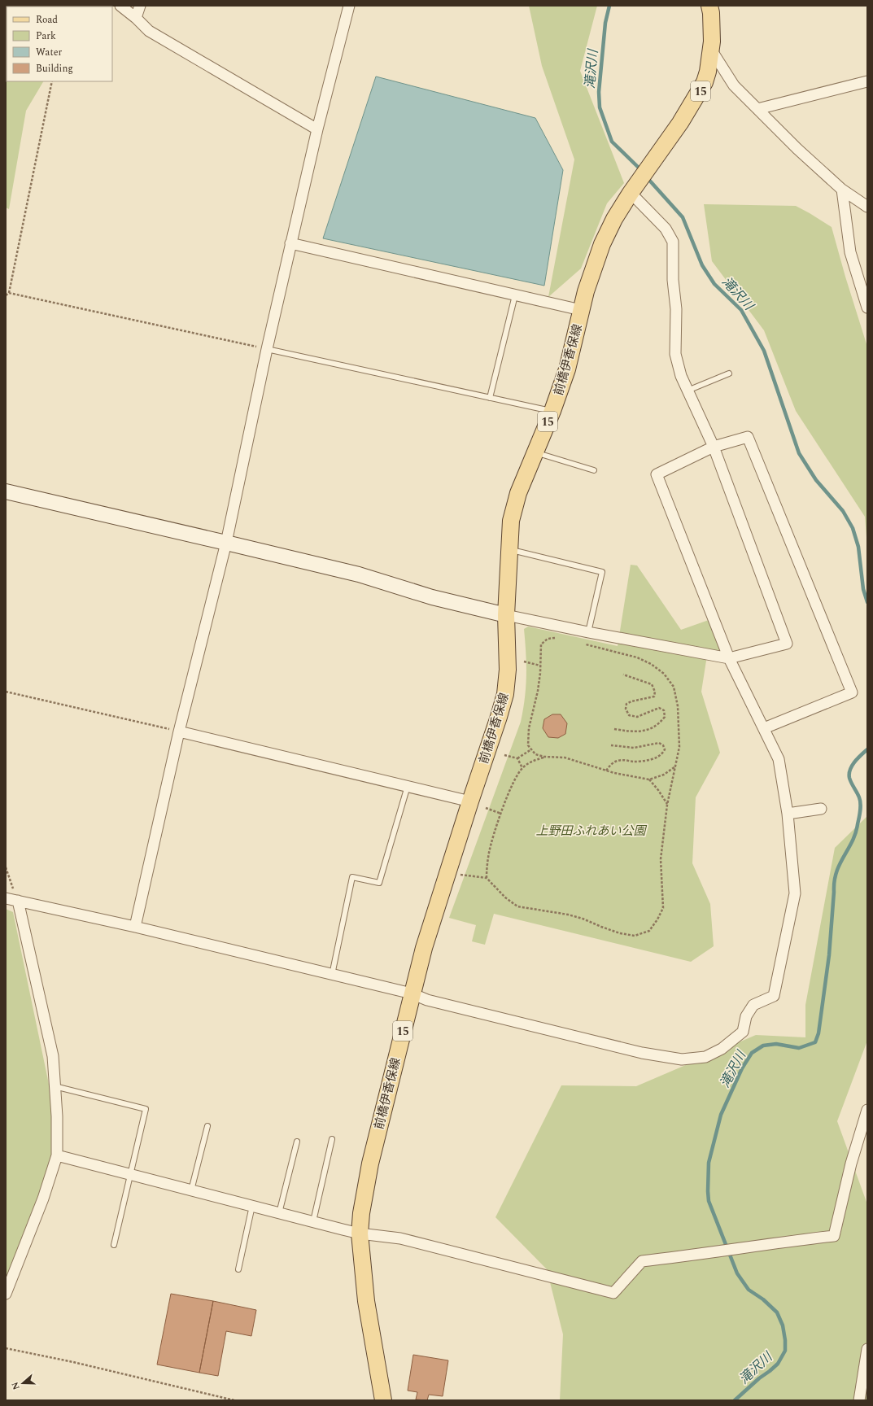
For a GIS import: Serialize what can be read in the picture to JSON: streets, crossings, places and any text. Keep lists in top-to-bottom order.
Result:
{
  "streets": {
    "main road": ["15", "前橋伊香保線"]
  },
  "water": ["滝沢川"],
  "parks": ["上野田ふれあい公園"],
  "legend": [
    "Road",
    "Park",
    "Water",
    "Building"
  ],
  "north": "left"
}
